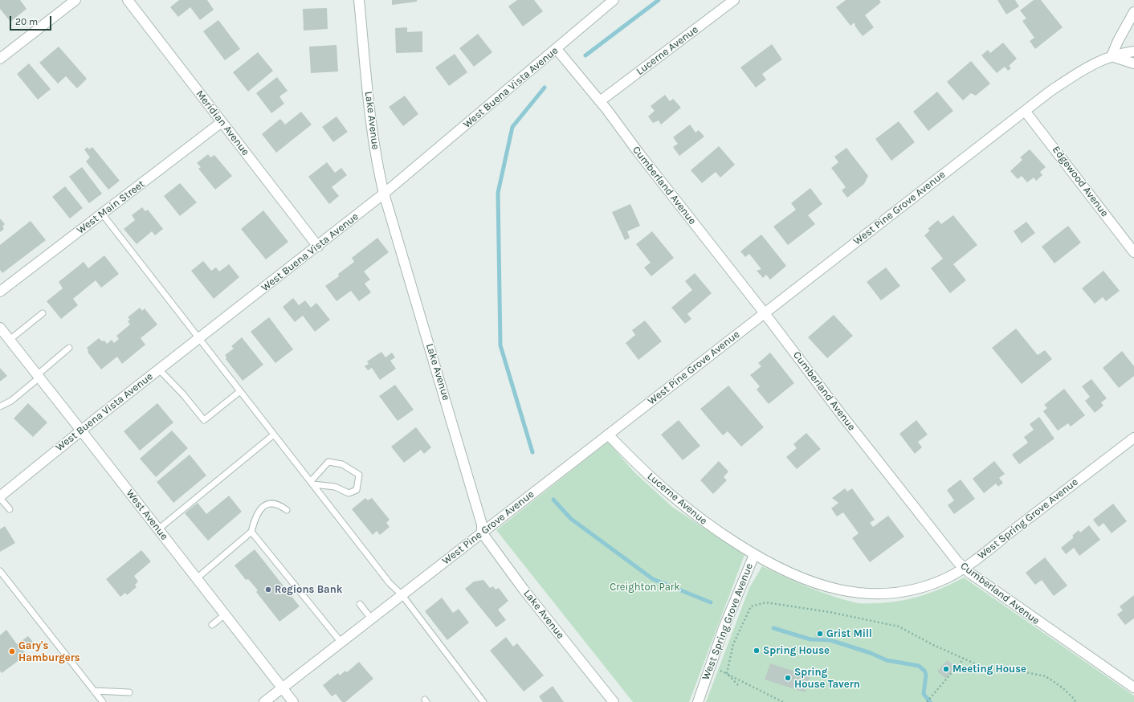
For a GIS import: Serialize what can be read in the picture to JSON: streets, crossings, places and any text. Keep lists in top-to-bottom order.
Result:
{
  "streets": {
    "street": [
      "Lucerne Avenue",
      "West Buena Vista Avenue",
      "Lake Avenue",
      "Meridian Avenue",
      "Edgewood Avenue",
      "Cumberland Avenue",
      "West Main Street",
      "West Pine Grove Avenue",
      "West Avenue",
      "West Spring Grove Avenue"
    ]
  },
  "crossings": [
    ["Lucerne Avenue", "Cumberland Avenue"],
    ["Lucerne Avenue", "West Pine Grove Avenue"],
    ["Lucerne Avenue", "West Spring Grove Avenue"],
    ["West Buena Vista Avenue", "Lake Avenue"],
    ["West Buena Vista Avenue", "Meridian Avenue"],
    ["West Buena Vista Avenue", "Cumberland Avenue"],
    ["West Buena Vista Avenue", "West Avenue"],
    ["Lake Avenue", "West Pine Grove Avenue"],
    ["Meridian Avenue", "West Main Street"],
    ["Edgewood Avenue", "West Pine Grove Avenue"],
    ["Cumberland Avenue", "West Pine Grove Avenue"],
    ["Cumberland Avenue", "West Spring Grove Avenue"],
    ["West Pine Grove Avenue", "West Avenue"]
  ],
  "parks": ["Creighton Park"],
  "places": [
    "Regions Bank",
    "Grist Mill",
    "Spring House",
    "Gary's Hamburgers",
    "Meeting House",
    "Spring House Tavern"
  ],
  "scale_bar": "20 m"
}
